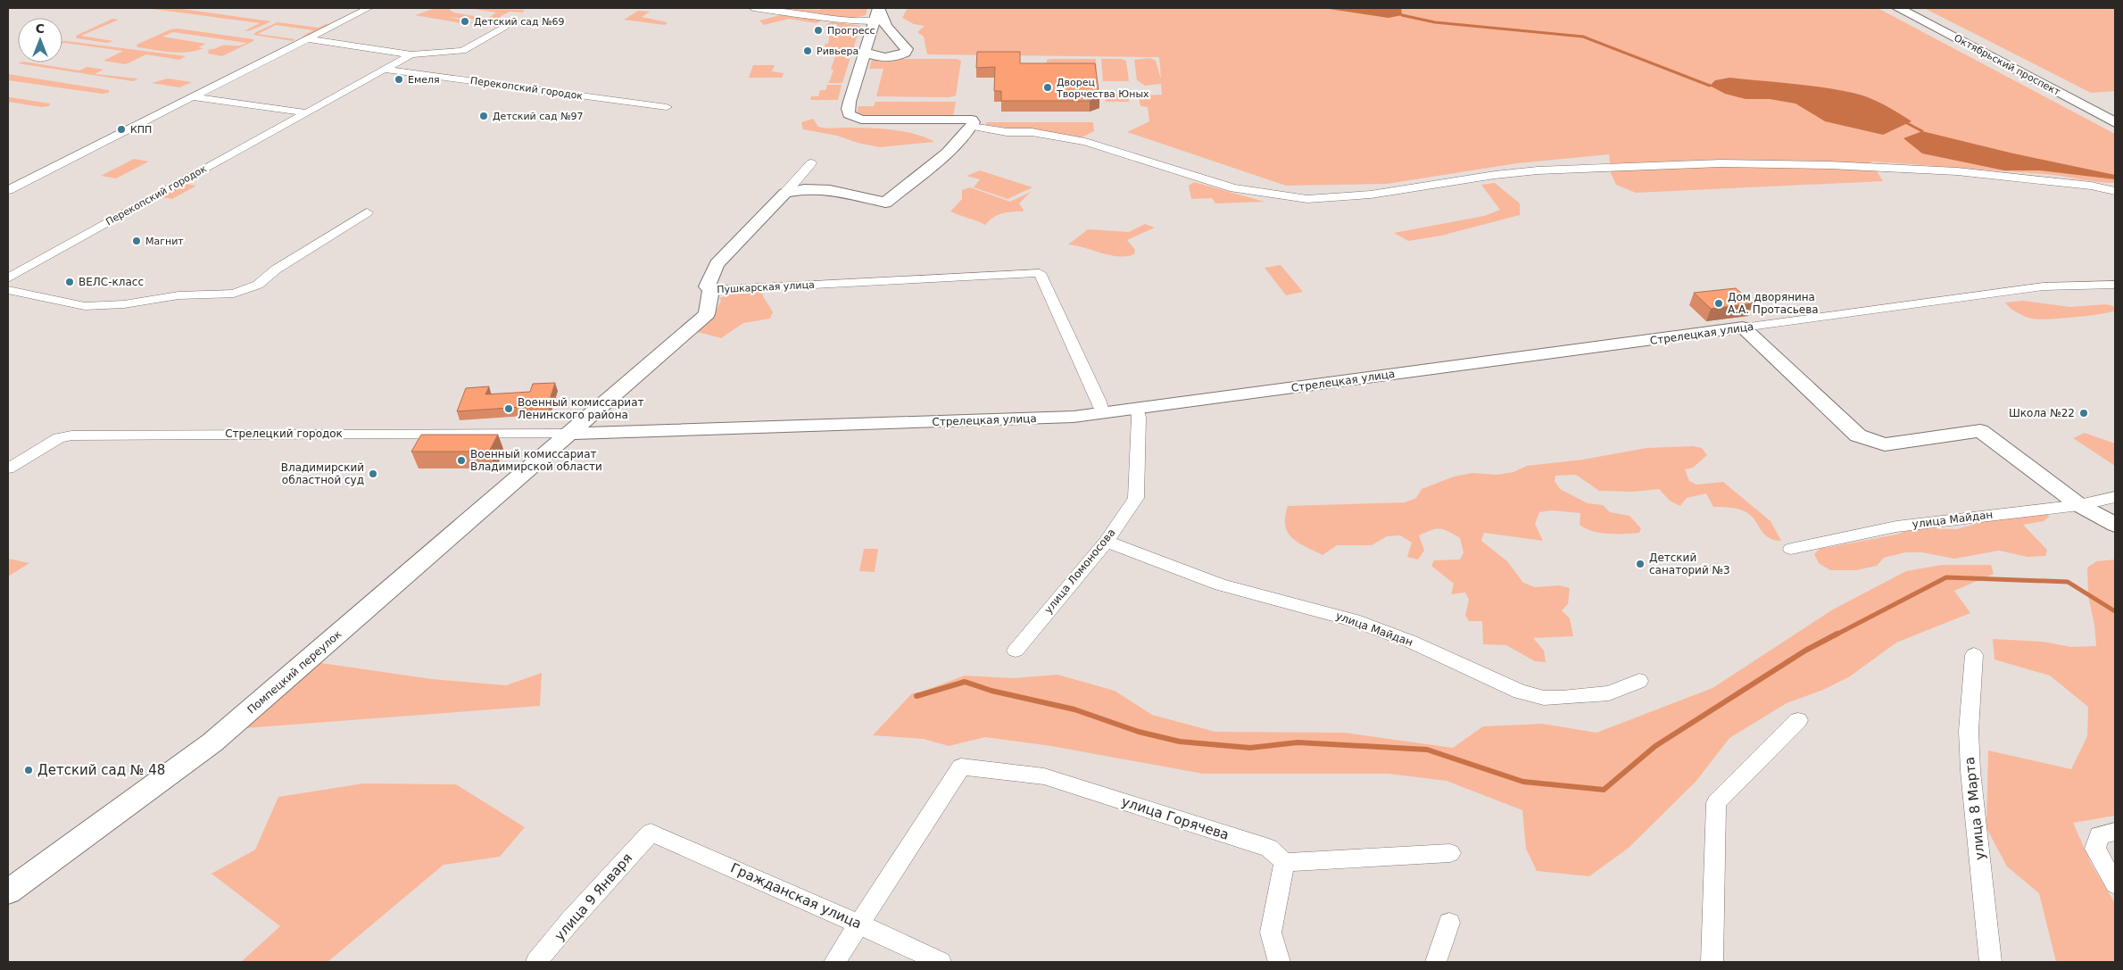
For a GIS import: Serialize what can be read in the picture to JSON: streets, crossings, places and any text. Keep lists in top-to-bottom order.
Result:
{
  "streets": {
    "main road": ["Октябрьский проспект"],
    "street": [
      "Перекопский городок",
      "Пушкарская улица",
      "Стрелецкая улица",
      "Стрелецкий городок",
      "улица Майдан",
      "улица Ломоносова",
      "Помпецкий переулок",
      "улица 8 Марта",
      "улица Горячева",
      "Гражданская улица",
      "улица 9 Января"
    ]
  },
  "crossings": [
    ["Пушкарская улица", "Стрелецкая улица"],
    ["Пушкарская улица", "Помпецкий переулок"],
    ["Стрелецкая улица", "Стрелецкий городок"],
    ["Стрелецкая улица", "улица Ломоносова"],
    ["Стрелецкая улица", "Помпецкий переулок"],
    ["Стрелецкий городок", "Помпецкий переулок"],
    ["улица Майдан", "улица Ломоносова"],
    ["улица Горячева", "Гражданская улица"],
    ["Гражданская улица", "улица 9 Января"]
  ],
  "places": [
    "Детский сад №69",
    "Прогресс",
    "Ривьера",
    "Емеля",
    "Дворец Творчества Юных",
    "Детский сад №97",
    "КПП",
    "Магнит",
    "ВЕЛС-класс",
    "Дом дворянина А.А. Протасьева",
    "Военный комиссариат Ленинского района",
    "Школа №22",
    "Военный комиссариат Владимирской области",
    "Владимирский областной суд",
    "Детский санаторий №3",
    "Детский сад № 48"
  ],
  "north": "top"
}
